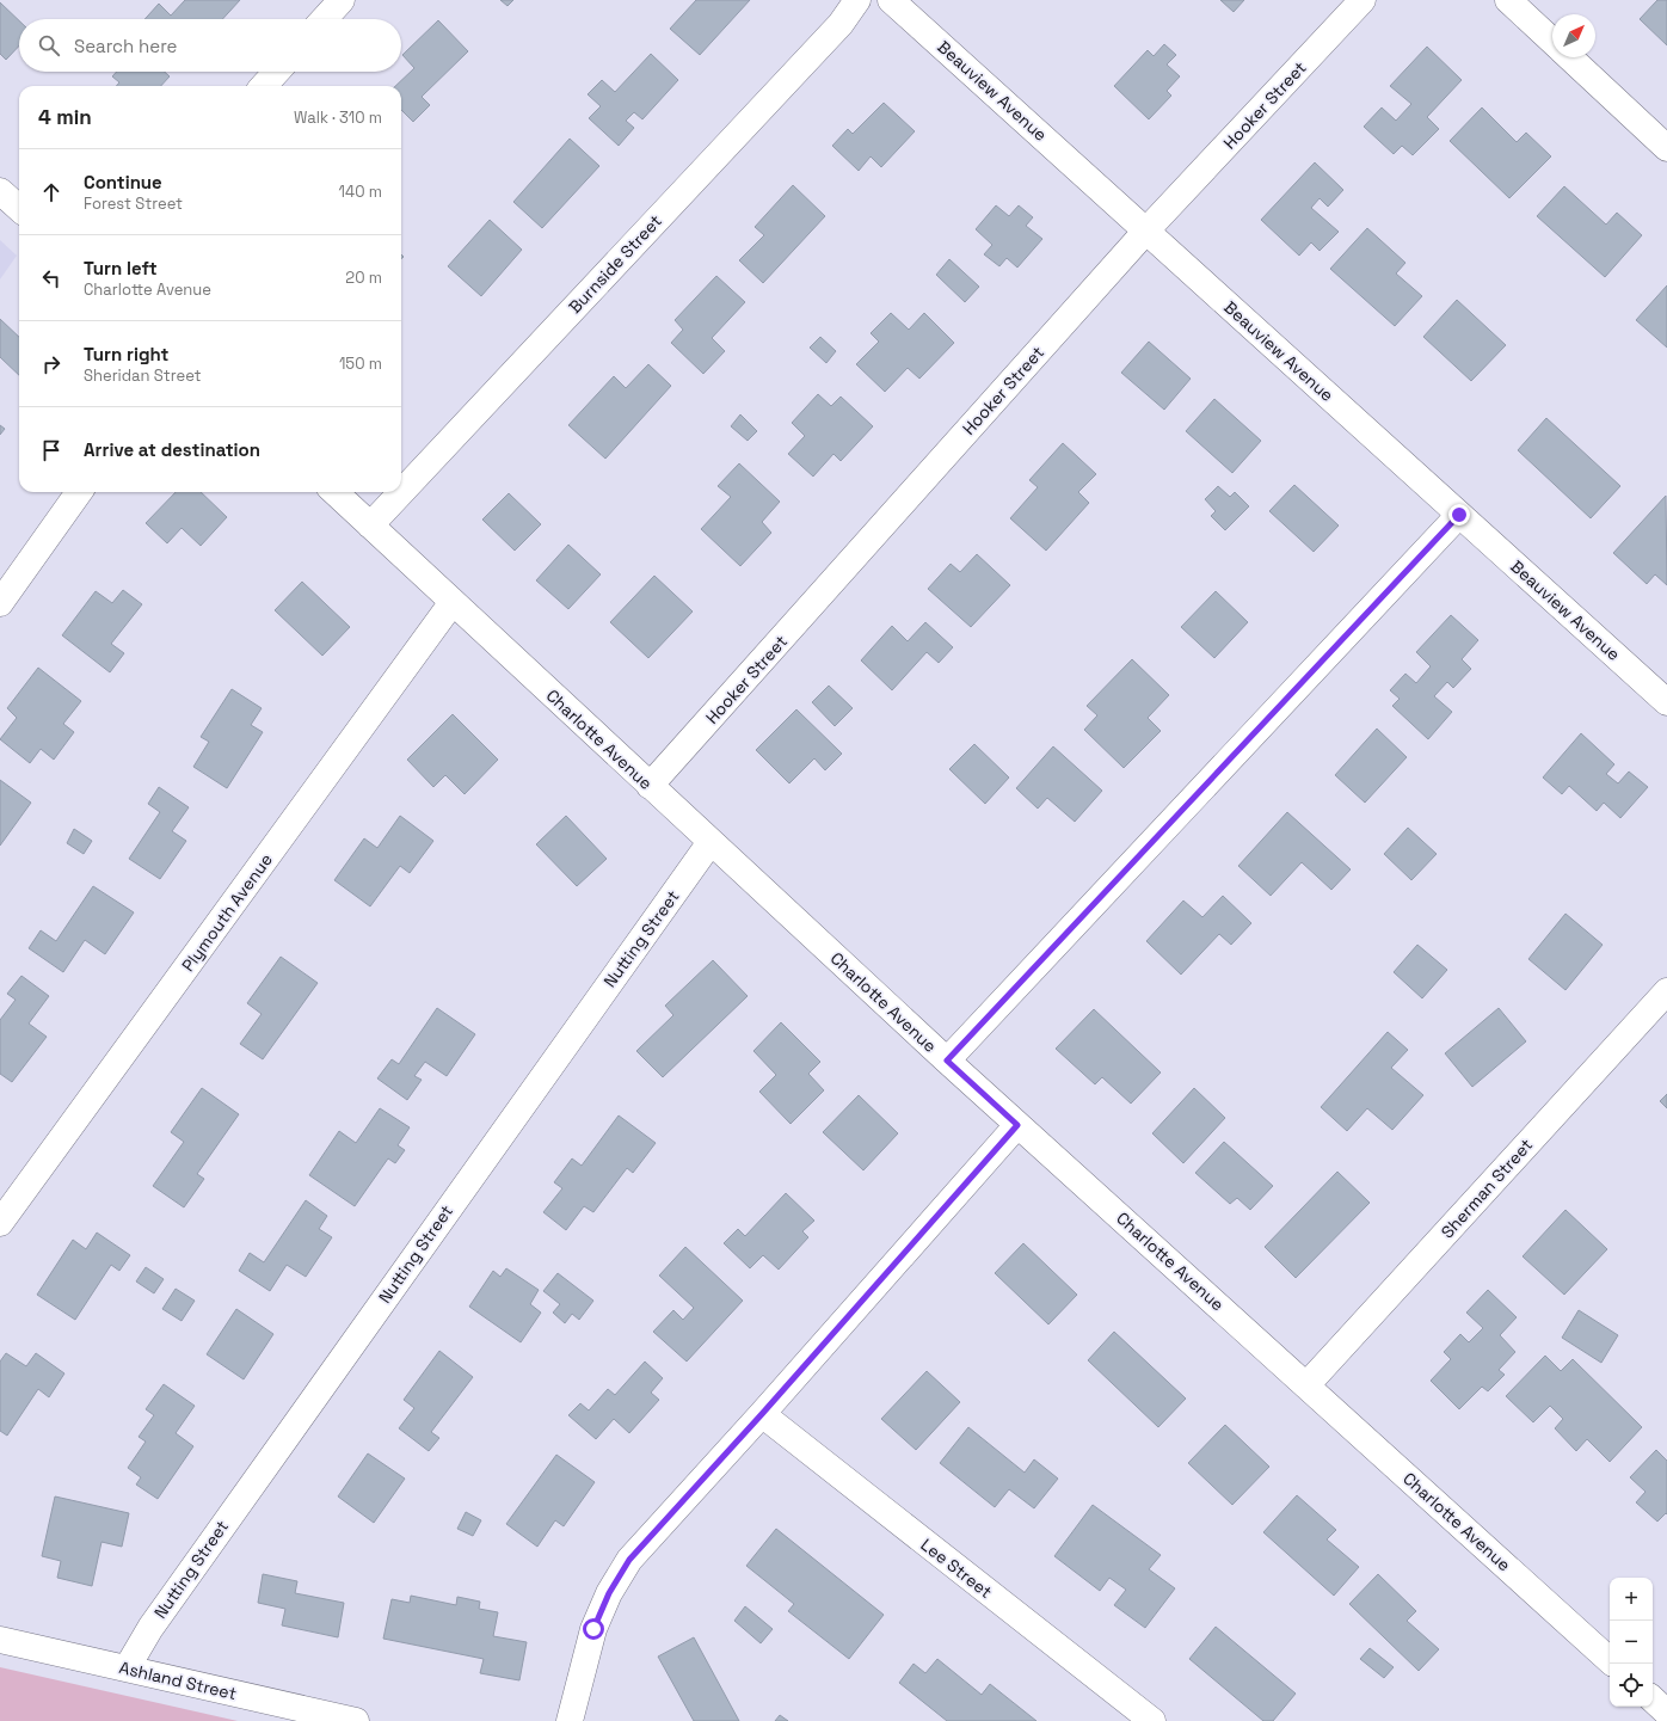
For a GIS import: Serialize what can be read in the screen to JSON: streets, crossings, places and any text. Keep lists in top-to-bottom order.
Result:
{
  "streets": {
    "street": [
      "Beauview Avenue",
      "Hooker Street",
      "Burnside Street",
      "Charlotte Avenue",
      "Plymouth Avenue",
      "Nutting Street",
      "Sherman Street",
      "Lee Street",
      "Ashland Street"
    ]
  },
  "crossings": [
    ["Beauview Avenue", "Hooker Street"],
    ["Hooker Street", "Charlotte Avenue"],
    ["Burnside Street", "Charlotte Avenue"],
    ["Charlotte Avenue", "Plymouth Avenue"],
    ["Charlotte Avenue", "Nutting Street"],
    ["Charlotte Avenue", "Sherman Street"],
    ["Nutting Street", "Ashland Street"]
  ],
  "north": "top right",
  "page": {
    "search": "Search here",
    "heading": ["4 min", "Walk · 310 m"],
    "list": [
      ["Continue", "Forest Street", "140 m"],
      ["Turn left", "Charlotte Avenue", "20 m"],
      ["Turn right", "Sheridan Street", "150 m"],
      "Arrive at destination"
    ],
    "map_buttons": ["+", "−"]
  }
}
